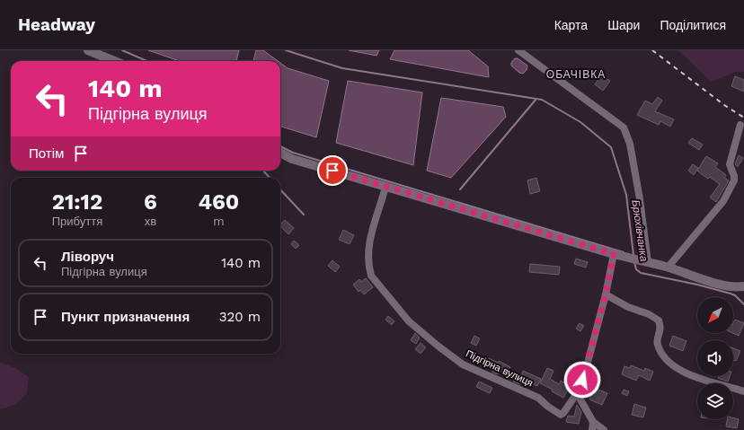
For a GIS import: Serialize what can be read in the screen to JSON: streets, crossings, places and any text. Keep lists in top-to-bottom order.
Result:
{
  "streets": {
    "street": ["Підгірна вулиця"]
  },
  "districts": ["ОБАЧІВКА"],
  "water": ["Брюхівчанка"],
  "north": "bottom left",
  "page": {
    "header": "Headway",
    "nav": ["Карта", "Шари", "Поділитися"],
    "turn": ["140 m", "Підгірна вулиця"],
    "then": "Потім",
    "eta": [
      "21:12",
      "Прибуття",
      "6",
      "хв",
      "460",
      "m"
    ],
    "list": [
      {
        "name": "Ліворуч",
        "note": "Підгірна вулиця",
        "value": "140 m"
      },
      {
        "name": "Пункт призначення",
        "value": "320 m"
      }
    ]
  }
}
